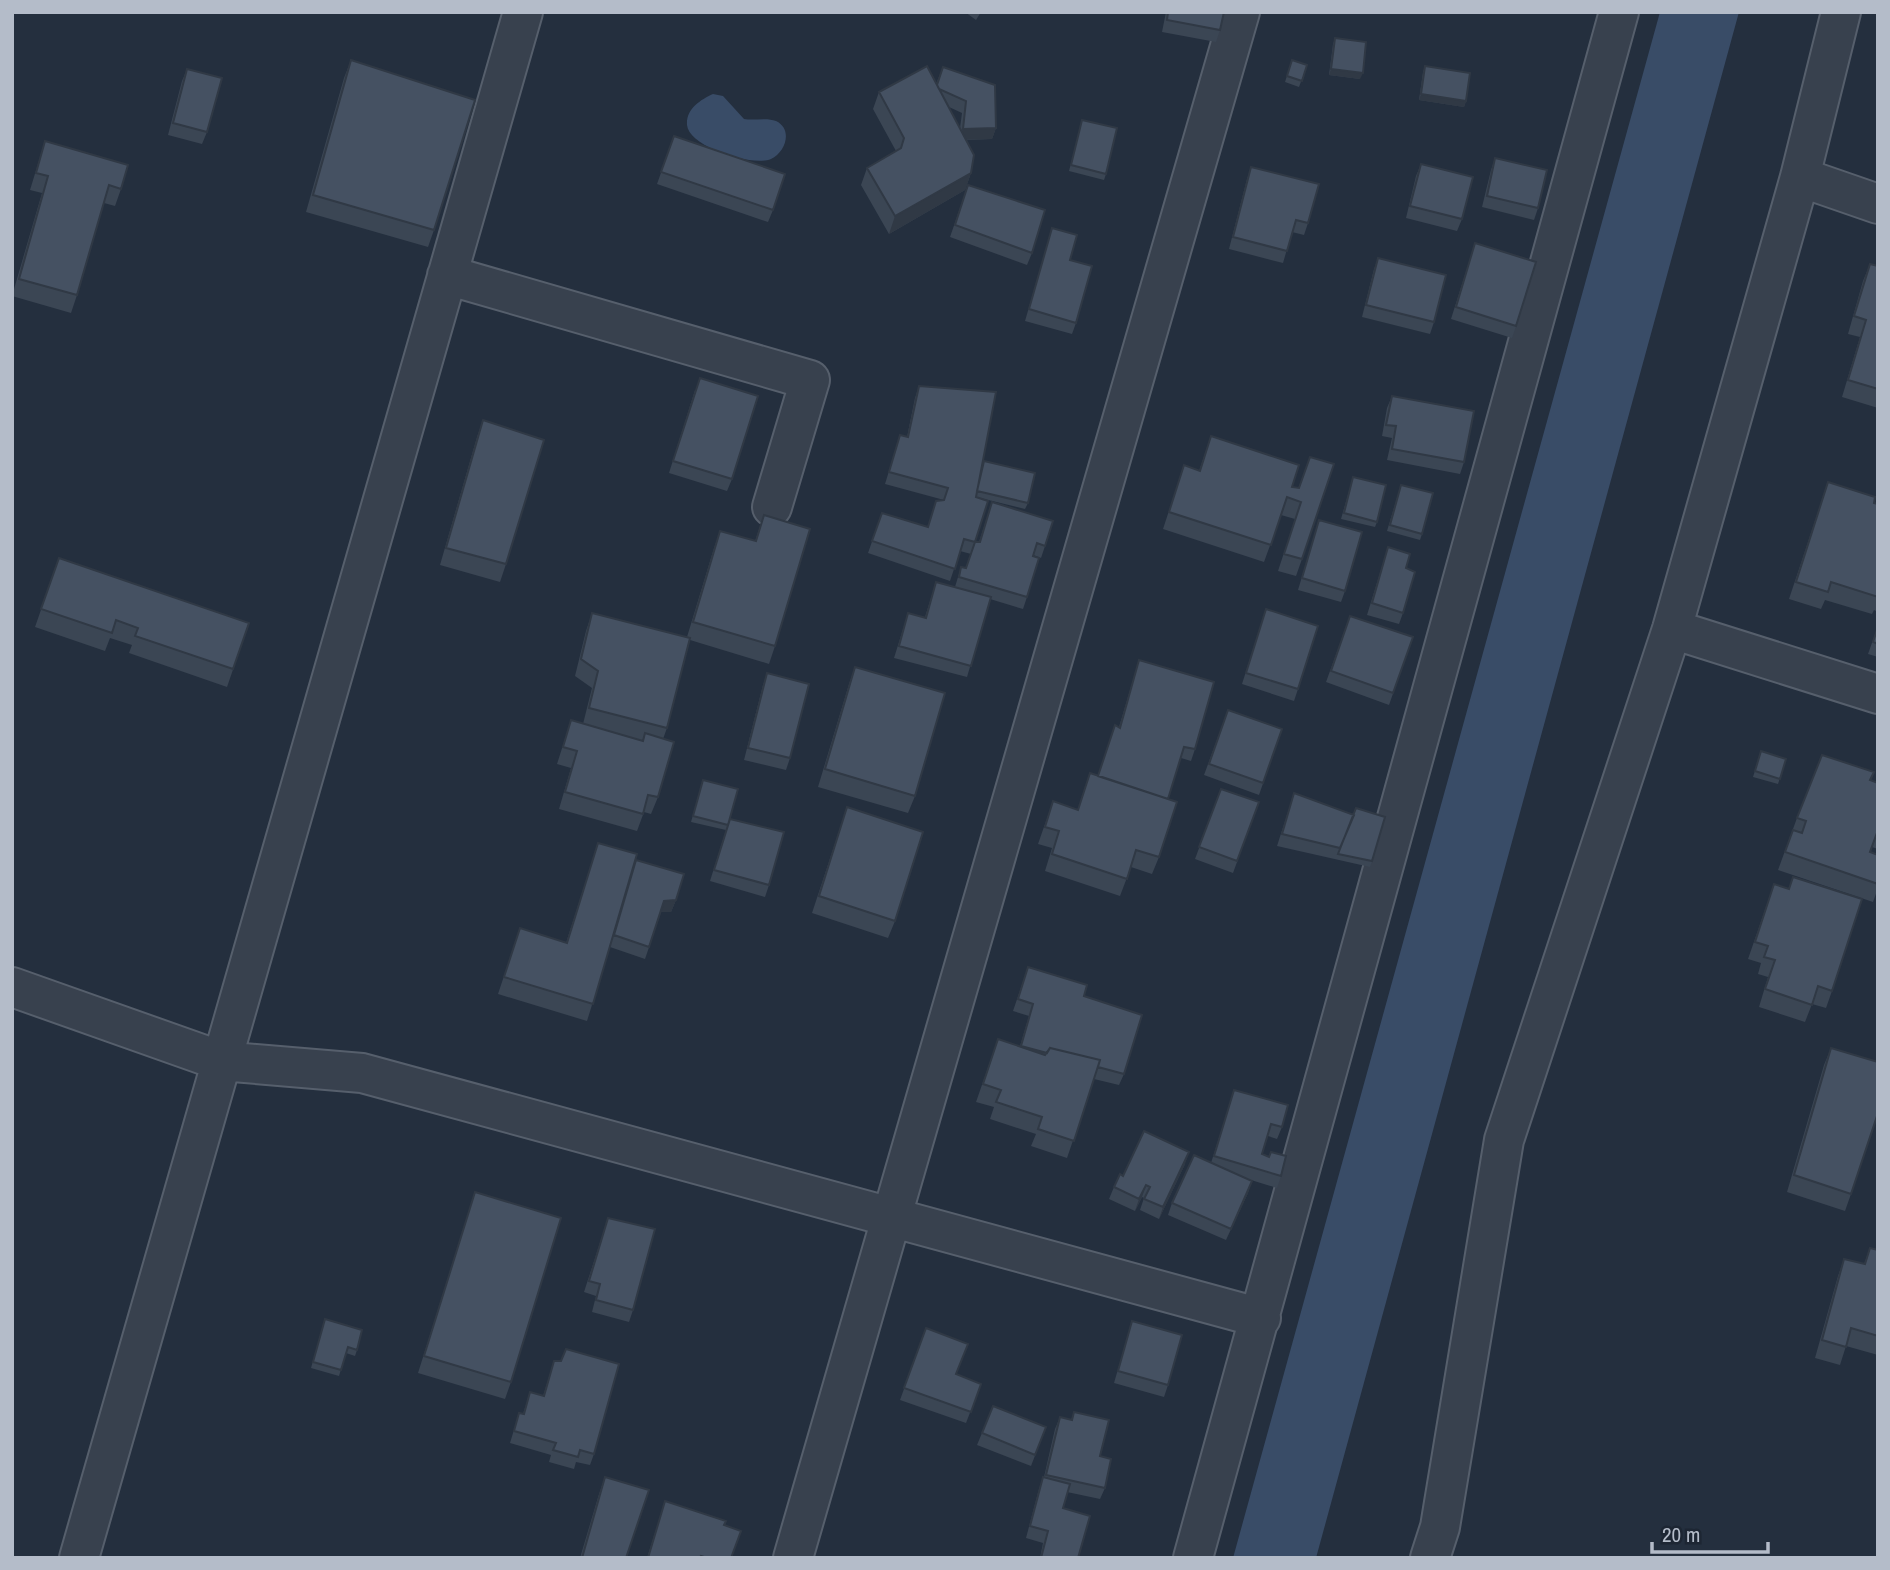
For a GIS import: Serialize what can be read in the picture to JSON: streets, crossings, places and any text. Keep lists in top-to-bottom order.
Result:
{
  "scale_bar": "20 m"
}
